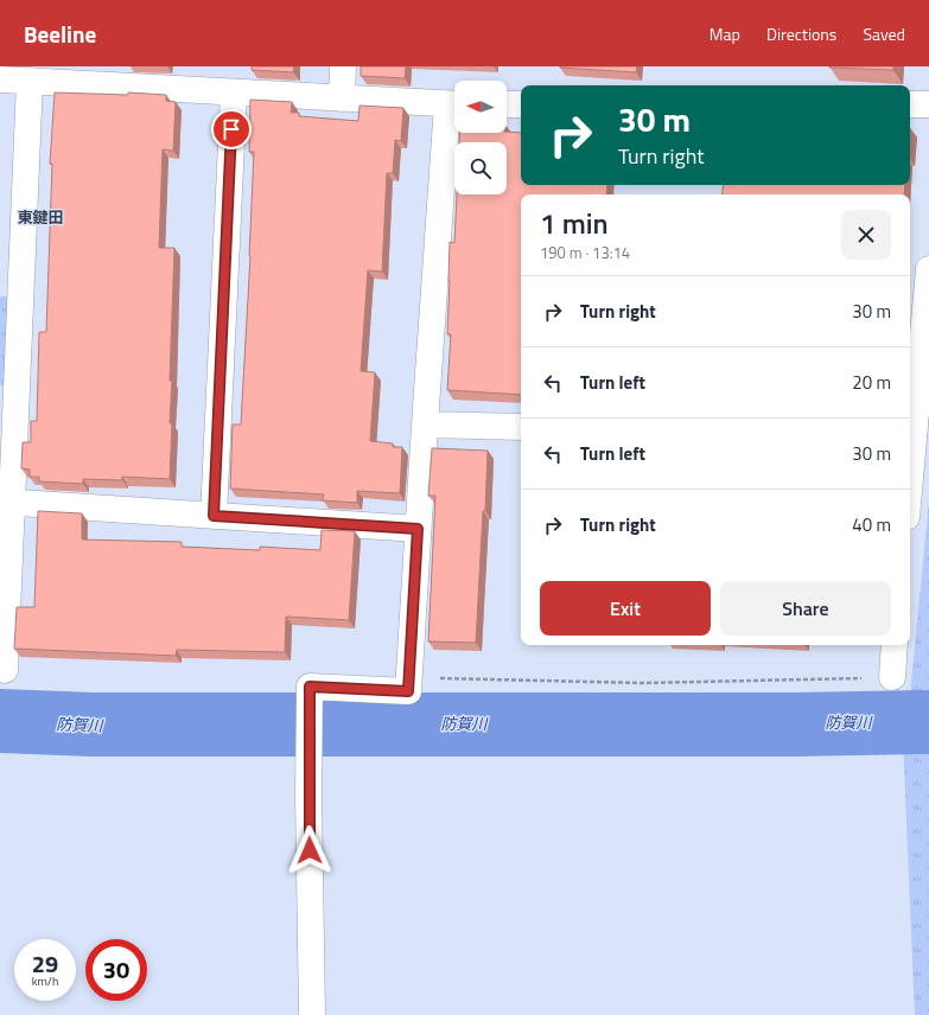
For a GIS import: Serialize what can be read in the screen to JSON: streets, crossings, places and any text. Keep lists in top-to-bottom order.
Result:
{
  "districts": ["東鍵田"],
  "water": ["防賀川"],
  "north": "left",
  "page": {
    "header": "Beeline",
    "nav": ["Map", "Directions", "Saved"],
    "turn": ["30 m", "Turn right"],
    "heading": ["1 min", "190 m · 13:14"],
    "list": [
      {
        "name": "Turn right",
        "value": "30 m"
      },
      {
        "name": "Turn left",
        "value": "20 m"
      },
      {
        "name": "Turn left",
        "value": "30 m"
      },
      {
        "name": "Turn right",
        "value": "40 m"
      }
    ],
    "buttons": ["Exit", "Share"],
    "speed": "29 km/h",
    "limit": "30"
  }
}
